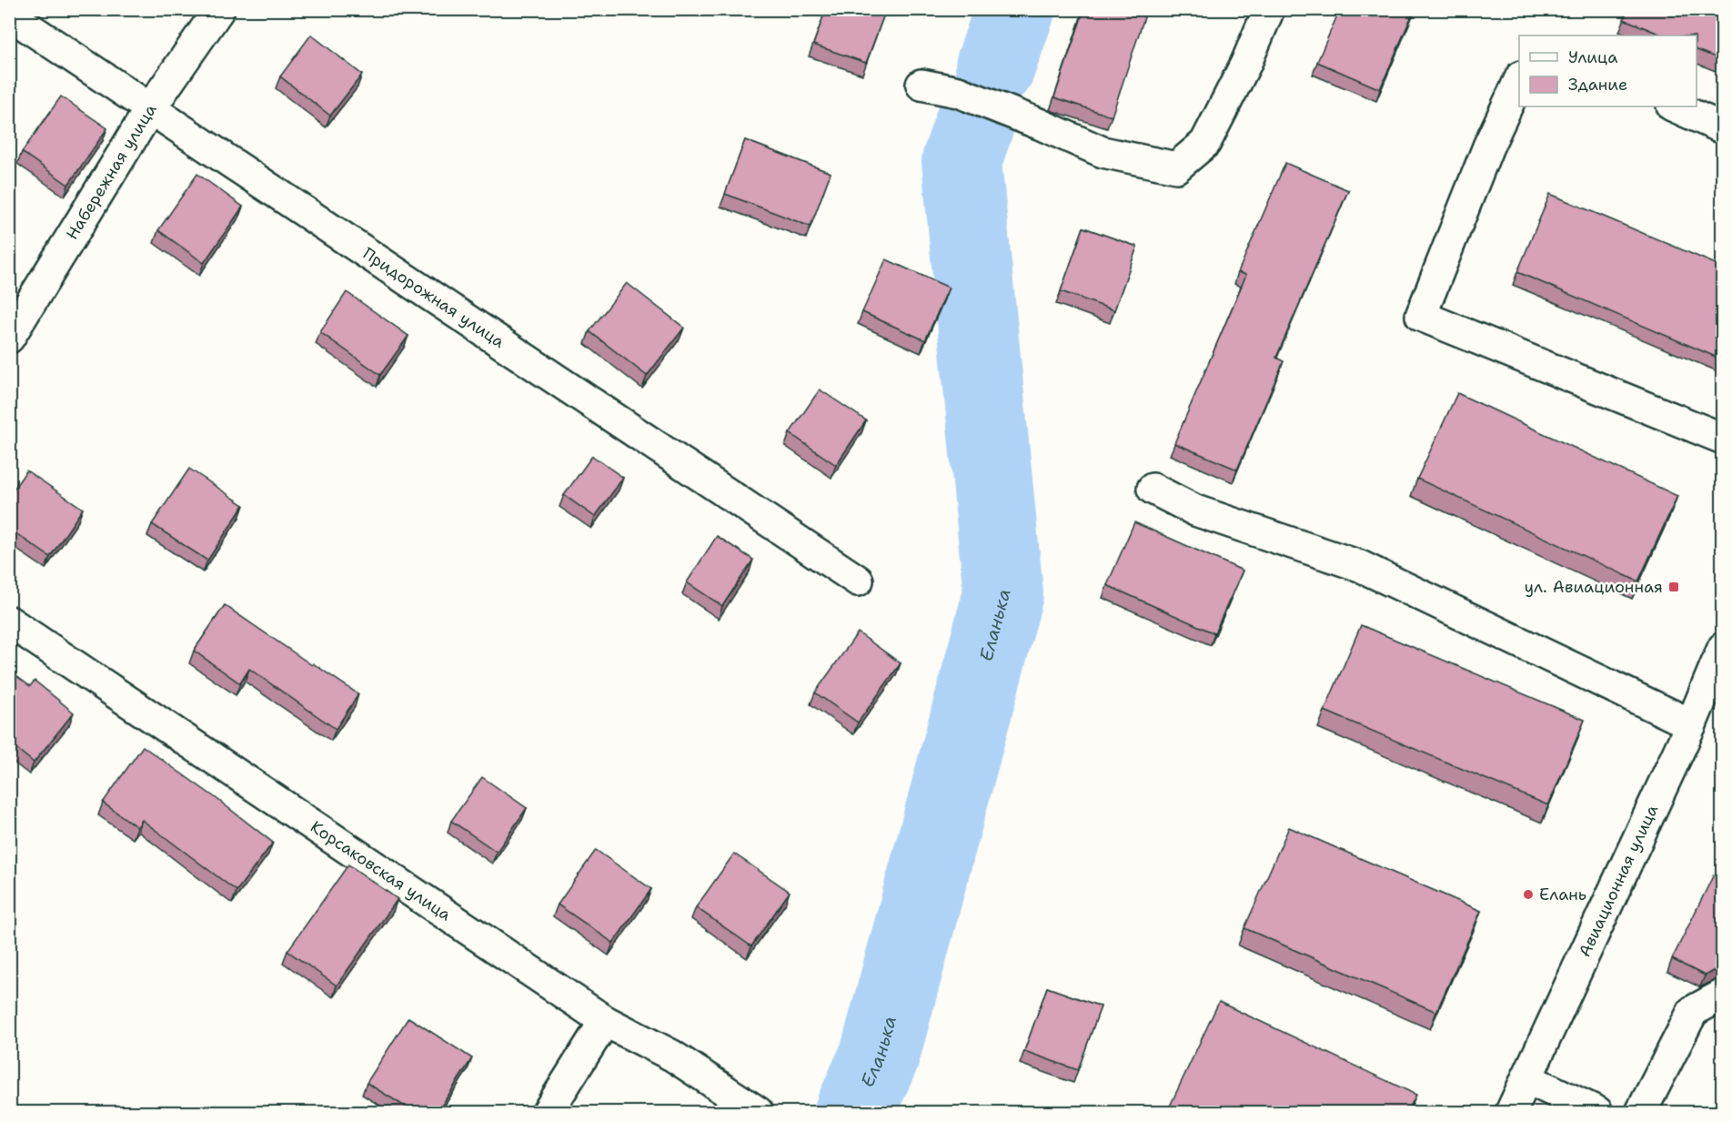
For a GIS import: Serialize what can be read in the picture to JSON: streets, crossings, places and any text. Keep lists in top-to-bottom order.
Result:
{
  "streets": {
    "street": [
      "Набережная улица",
      "Придорожная улица",
      "Корсаковская улица",
      "Авиационная улица"
    ]
  },
  "crossings": [
    ["Набережная улица", "Придорожная улица"]
  ],
  "water": ["Еланька"],
  "places": {
    "transit": ["ул. Авиационная"],
    "other": ["Елань"]
  },
  "legend": ["Улица", "Здание"]
}
